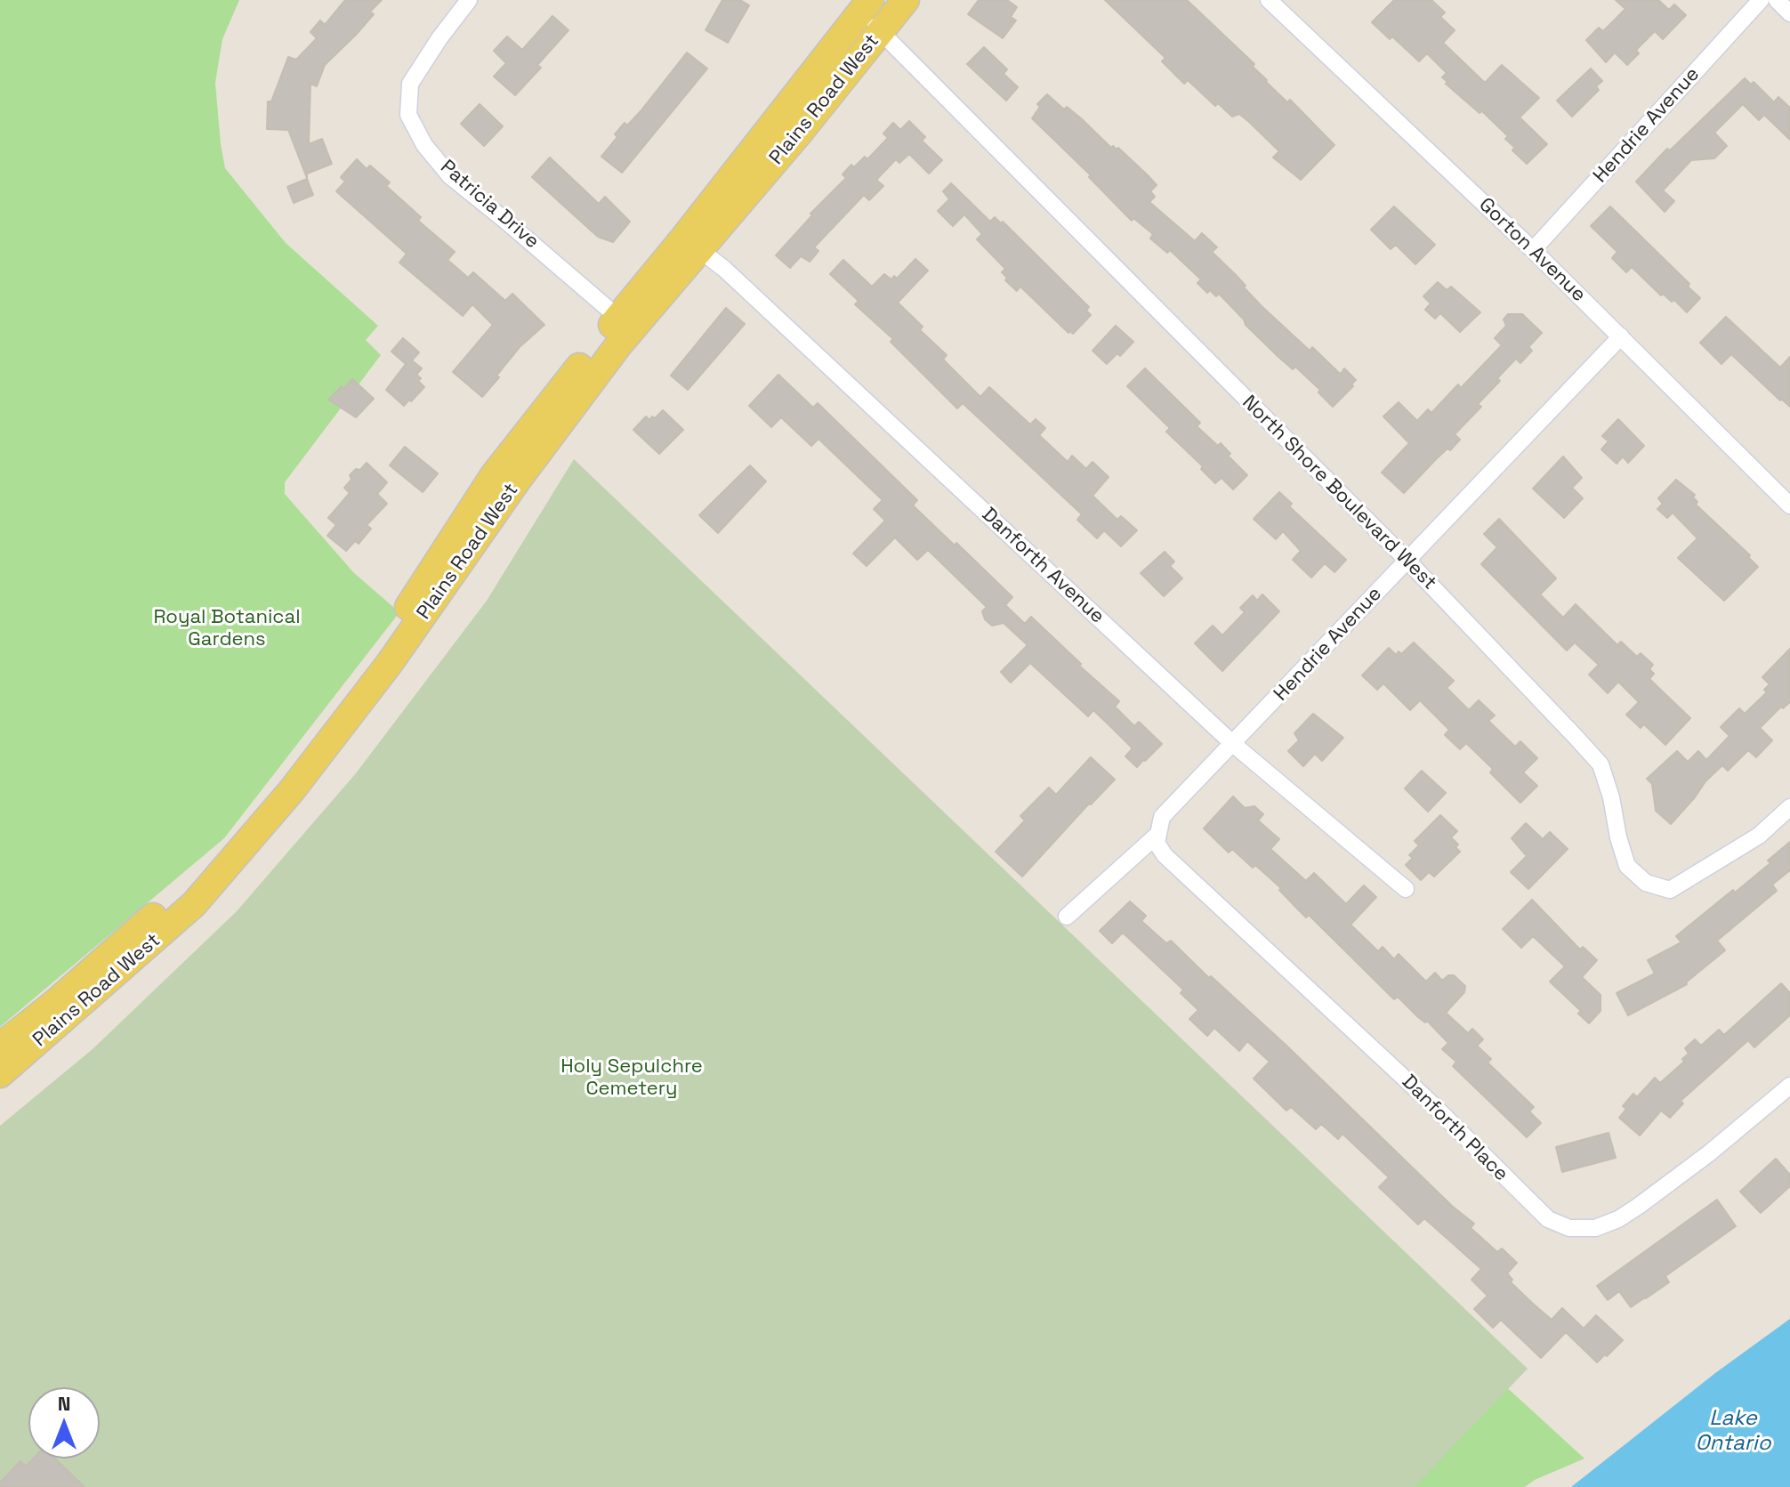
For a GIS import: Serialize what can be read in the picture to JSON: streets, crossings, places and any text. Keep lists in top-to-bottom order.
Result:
{
  "streets": {
    "main road": ["Plains Road West"],
    "street": [
      "Hendrie Avenue",
      "Patricia Drive",
      "Gorton Avenue",
      "North Shore Boulevard West",
      "Danforth Avenue",
      "Danforth Place"
    ]
  },
  "crossings": [
    ["Plains Road West", "Patricia Drive"],
    ["Plains Road West", "North Shore Boulevard West"],
    ["Plains Road West", "Danforth Avenue"],
    ["Hendrie Avenue", "Gorton Avenue"],
    ["Hendrie Avenue", "North Shore Boulevard West"],
    ["Hendrie Avenue", "Danforth Avenue"],
    ["Hendrie Avenue", "Danforth Place"]
  ],
  "water": ["Lake Ontario"],
  "parks": ["Royal Botanical Gardens", "Holy Sepulchre Cemetery"],
  "north": "top"
}
